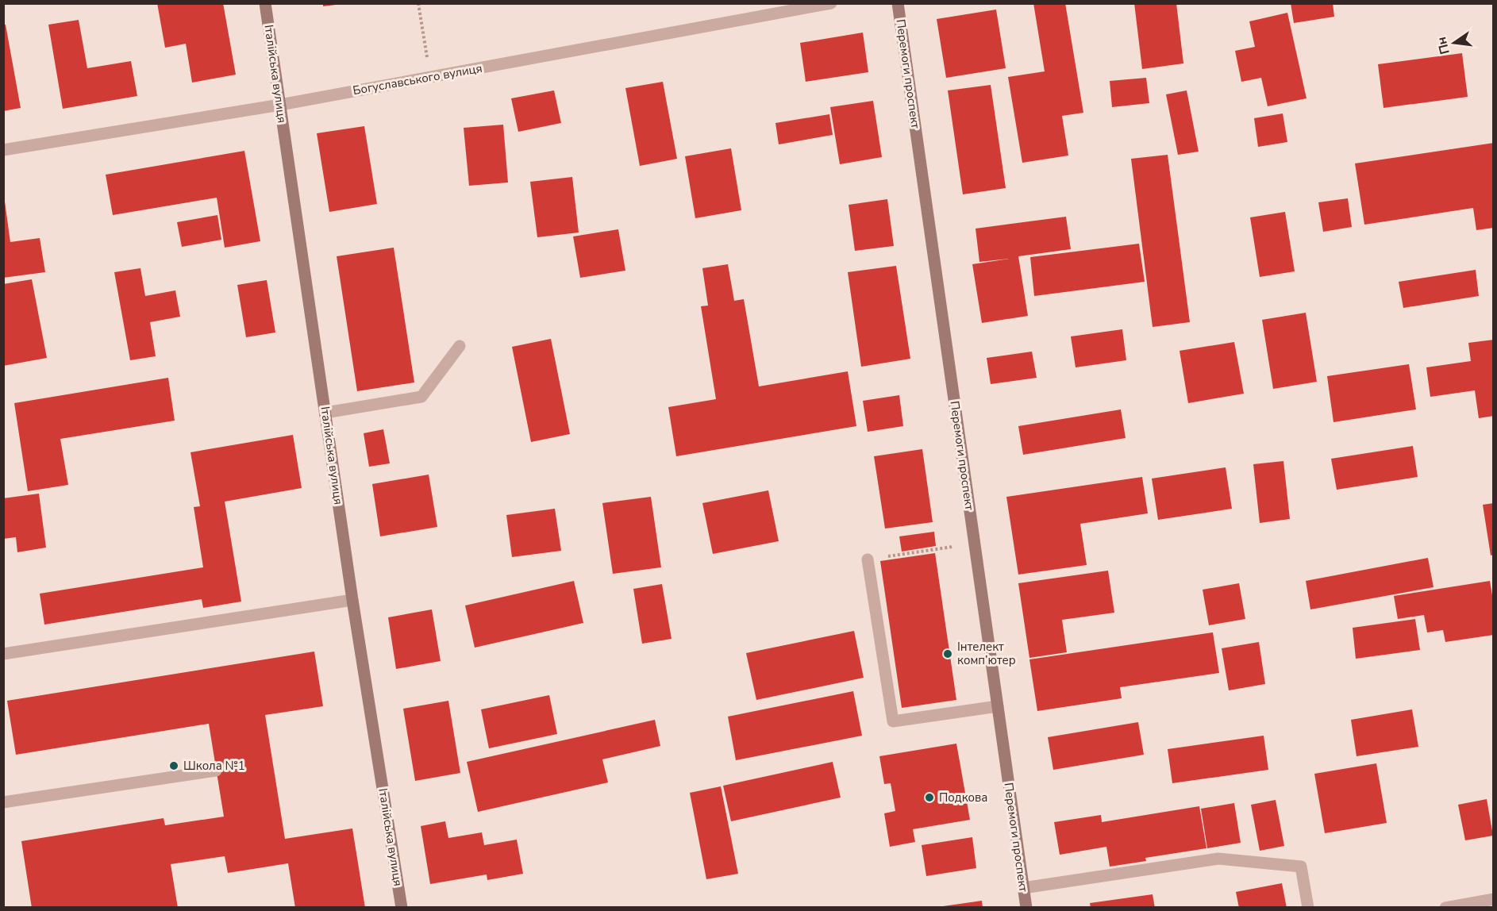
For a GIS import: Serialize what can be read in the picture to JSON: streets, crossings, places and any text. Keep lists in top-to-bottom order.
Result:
{
  "streets": {
    "main road": ["Італійська вулиця", "Перемоги проспект"],
    "street": ["Богуславського вулиця"]
  },
  "crossings": [
    ["Італійська вулиця", "Богуславського вулиця"]
  ],
  "places": ["Інтелект комп’ютер", "Школа №1", "Подкова"],
  "north": "left"
}
